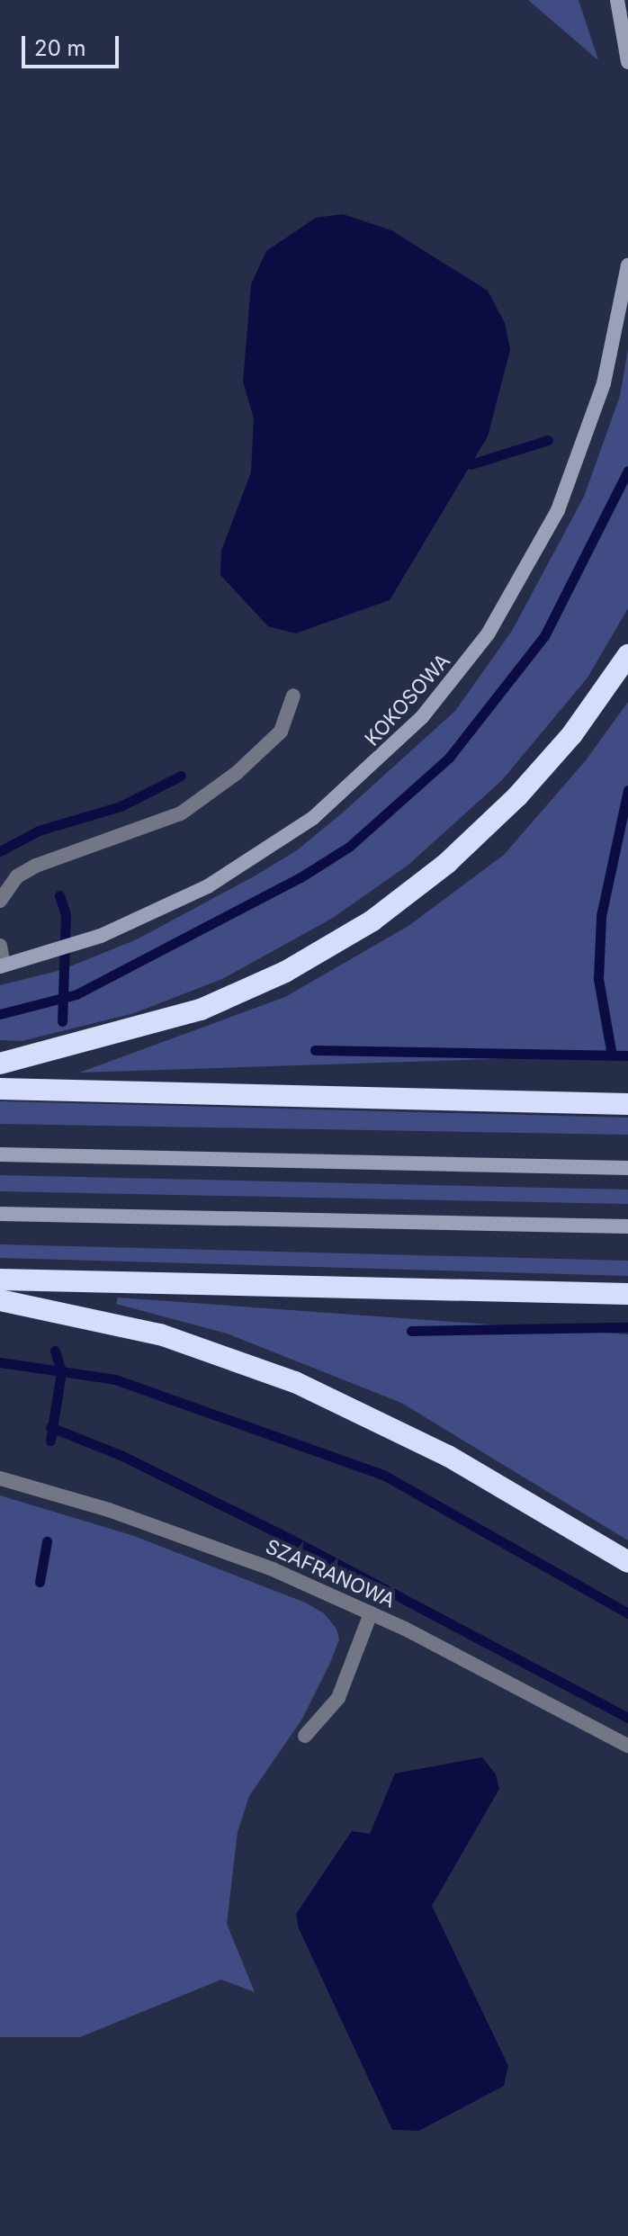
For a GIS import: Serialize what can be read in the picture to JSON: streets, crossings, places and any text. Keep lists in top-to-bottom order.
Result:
{
  "streets": {
    "main road": ["KOKOSOWA"],
    "street": ["SZAFRANOWA"]
  },
  "scale_bar": "20 m"
}
